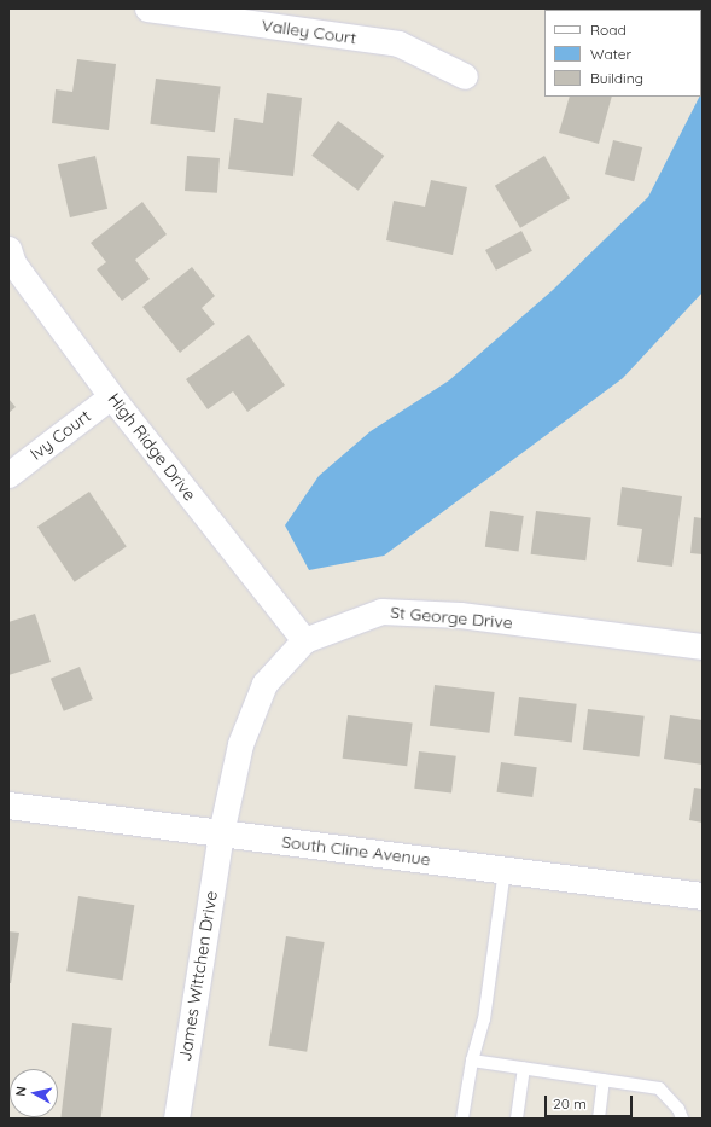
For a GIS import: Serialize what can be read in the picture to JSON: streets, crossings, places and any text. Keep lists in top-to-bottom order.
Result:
{
  "streets": {
    "street": [
      "Valley Court",
      "Ivy Court",
      "High Ridge Drive",
      "St George Drive",
      "South Cline Avenue",
      "James Wittchen Drive"
    ]
  },
  "crossings": [
    ["Ivy Court", "High Ridge Drive"],
    ["High Ridge Drive", "St George Drive"],
    ["St George Drive", "South Cline Avenue"],
    ["St George Drive", "James Wittchen Drive"],
    ["South Cline Avenue", "James Wittchen Drive"]
  ],
  "legend": ["Road", "Water", "Building"],
  "scale_bar": "20 m",
  "north": "left"
}
